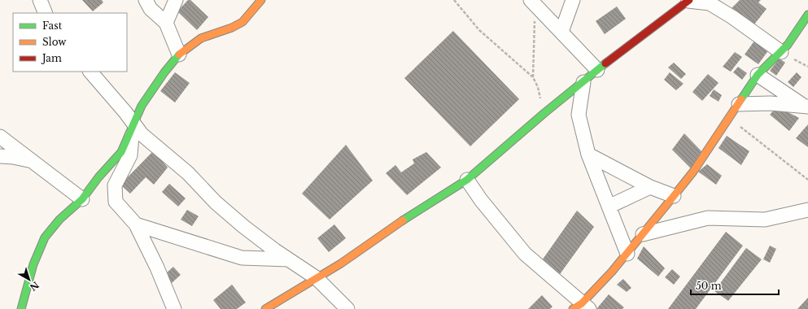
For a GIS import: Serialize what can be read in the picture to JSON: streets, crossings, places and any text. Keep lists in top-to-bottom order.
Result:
{
  "legend": ["Fast", "Slow", "Jam"],
  "scale_bar": "50 m",
  "north": "bottom right"
}
